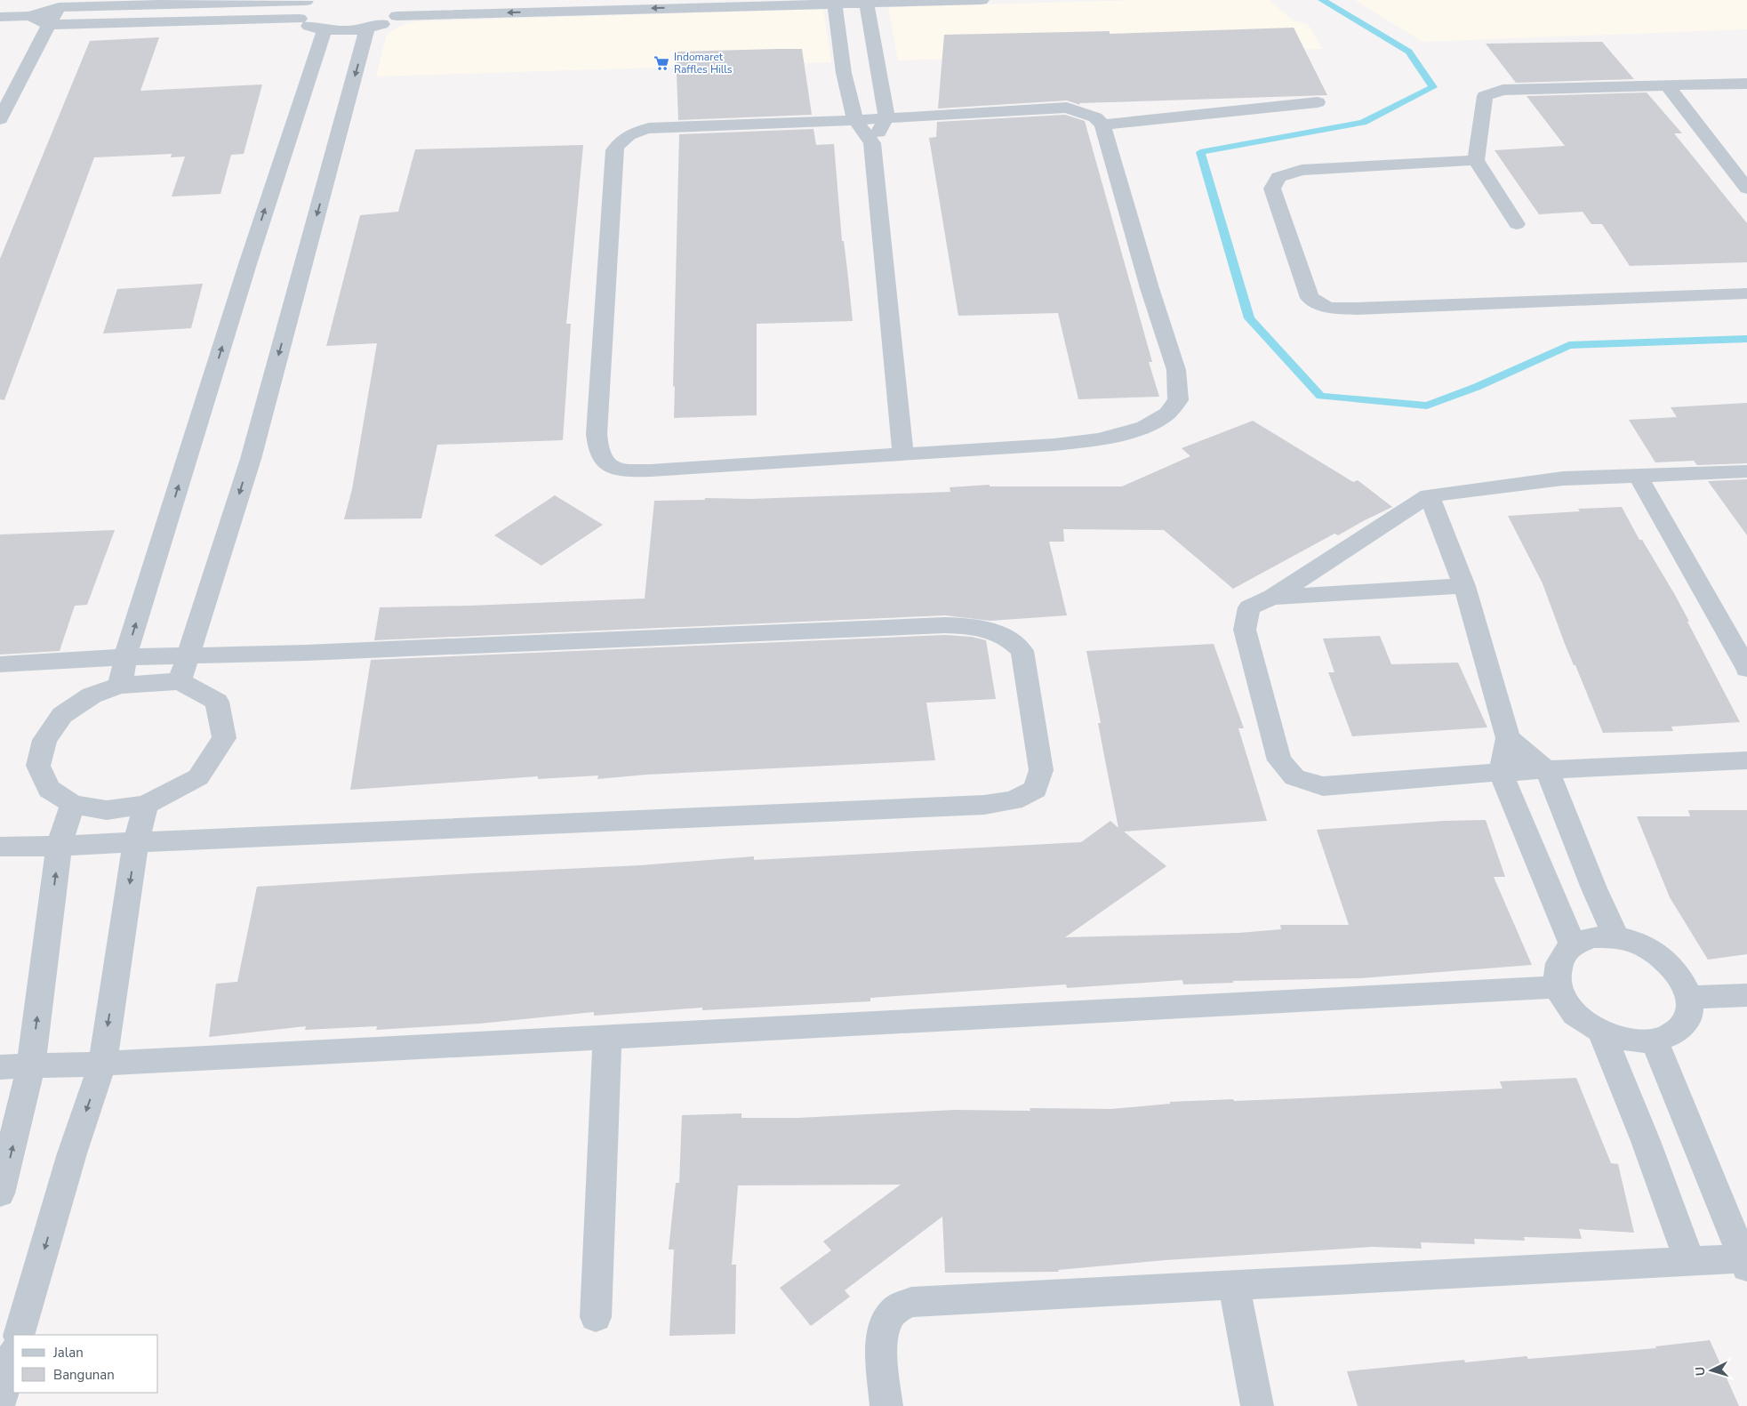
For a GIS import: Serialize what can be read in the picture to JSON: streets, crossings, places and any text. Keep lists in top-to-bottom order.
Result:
{
  "places": {
    "supermarket": ["Indomaret Raffles Hills"]
  },
  "legend": ["Jalan", "Bangunan"],
  "north": "left"
}
